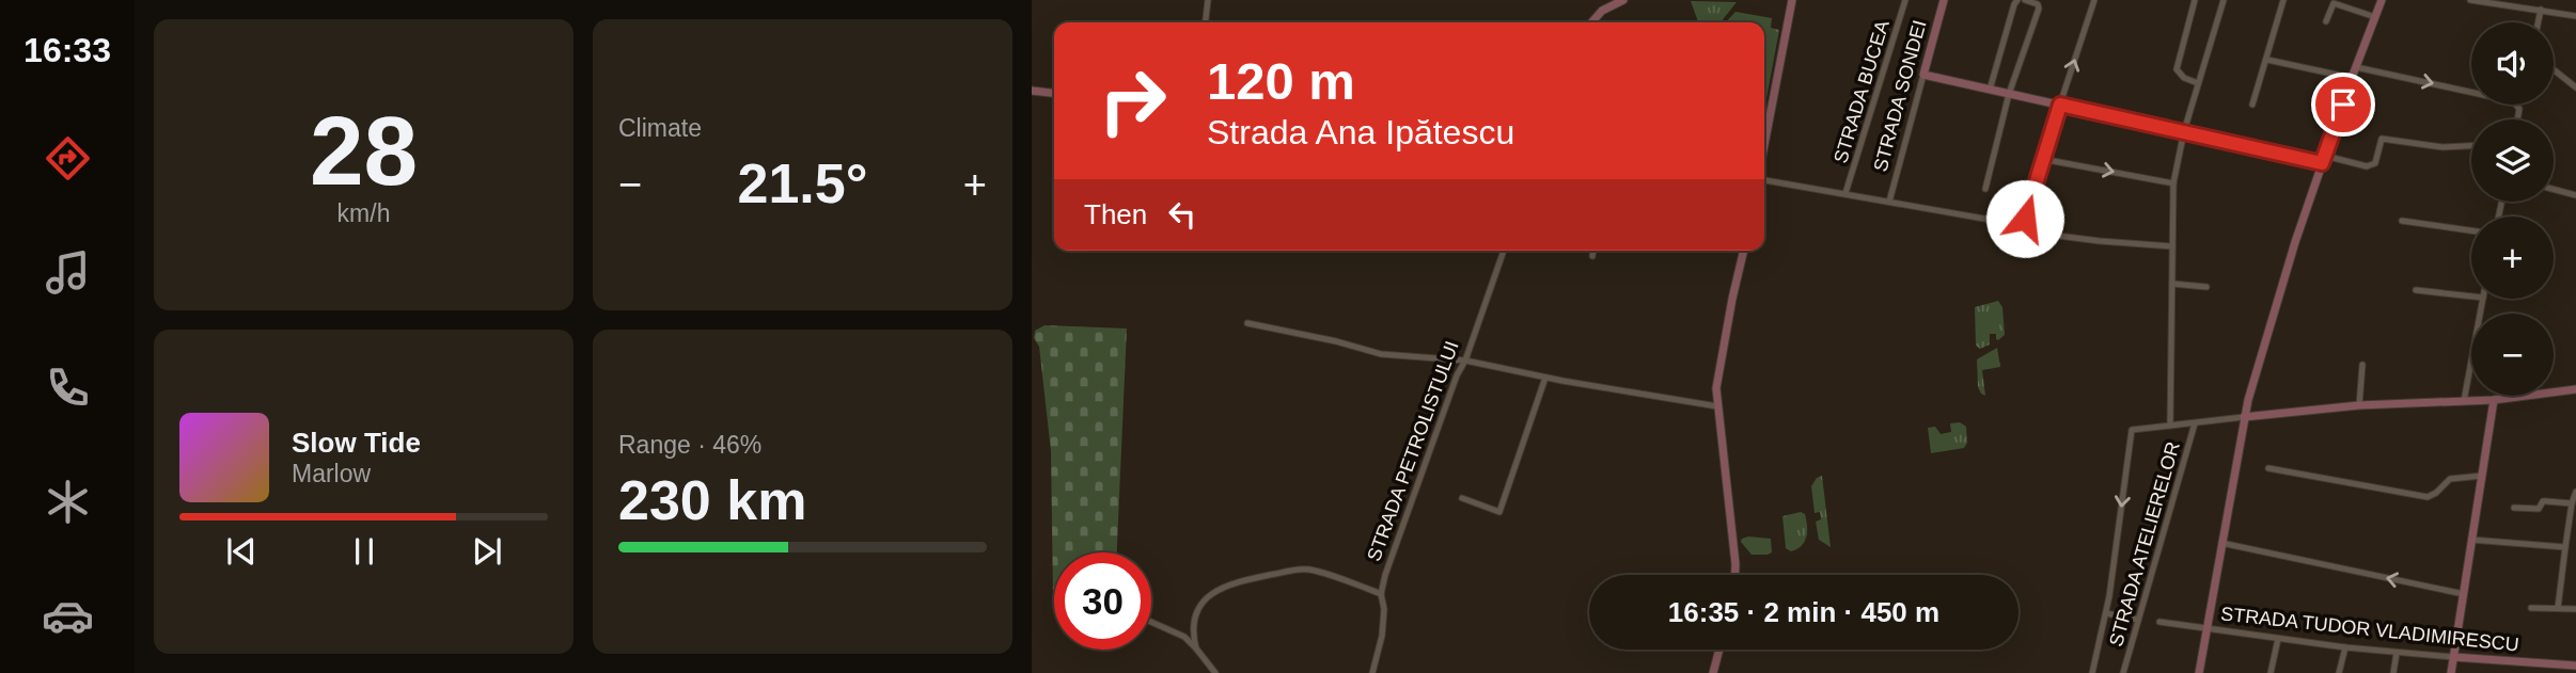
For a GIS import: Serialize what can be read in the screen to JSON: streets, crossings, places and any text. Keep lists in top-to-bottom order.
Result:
{
  "streets": {
    "street": [
      "STRADA BUCEA",
      "STRADA SONDEI",
      "STRADA PETROLISTULUI",
      "STRADA ATELIERELOR",
      "STRADA TUDOR VLADIMIRESCU"
    ]
  },
  "page": {
    "tabs": "16:33",
    "tile": [
      ["28", "km/h"],
      "Climate",
      ["Range · 46%", "230 km"]
    ],
    "map_buttons": ["+", "−"],
    "turn": ["120 m", "Strada Ana Ipătescu"],
    "heat": ["−", "21.5°", "+"],
    "then": "Then",
    "song": ["Slow Tide", "Marlow"],
    "limit": "30",
    "trip": "16:35 · 2 min · 450 m"
  }
}
